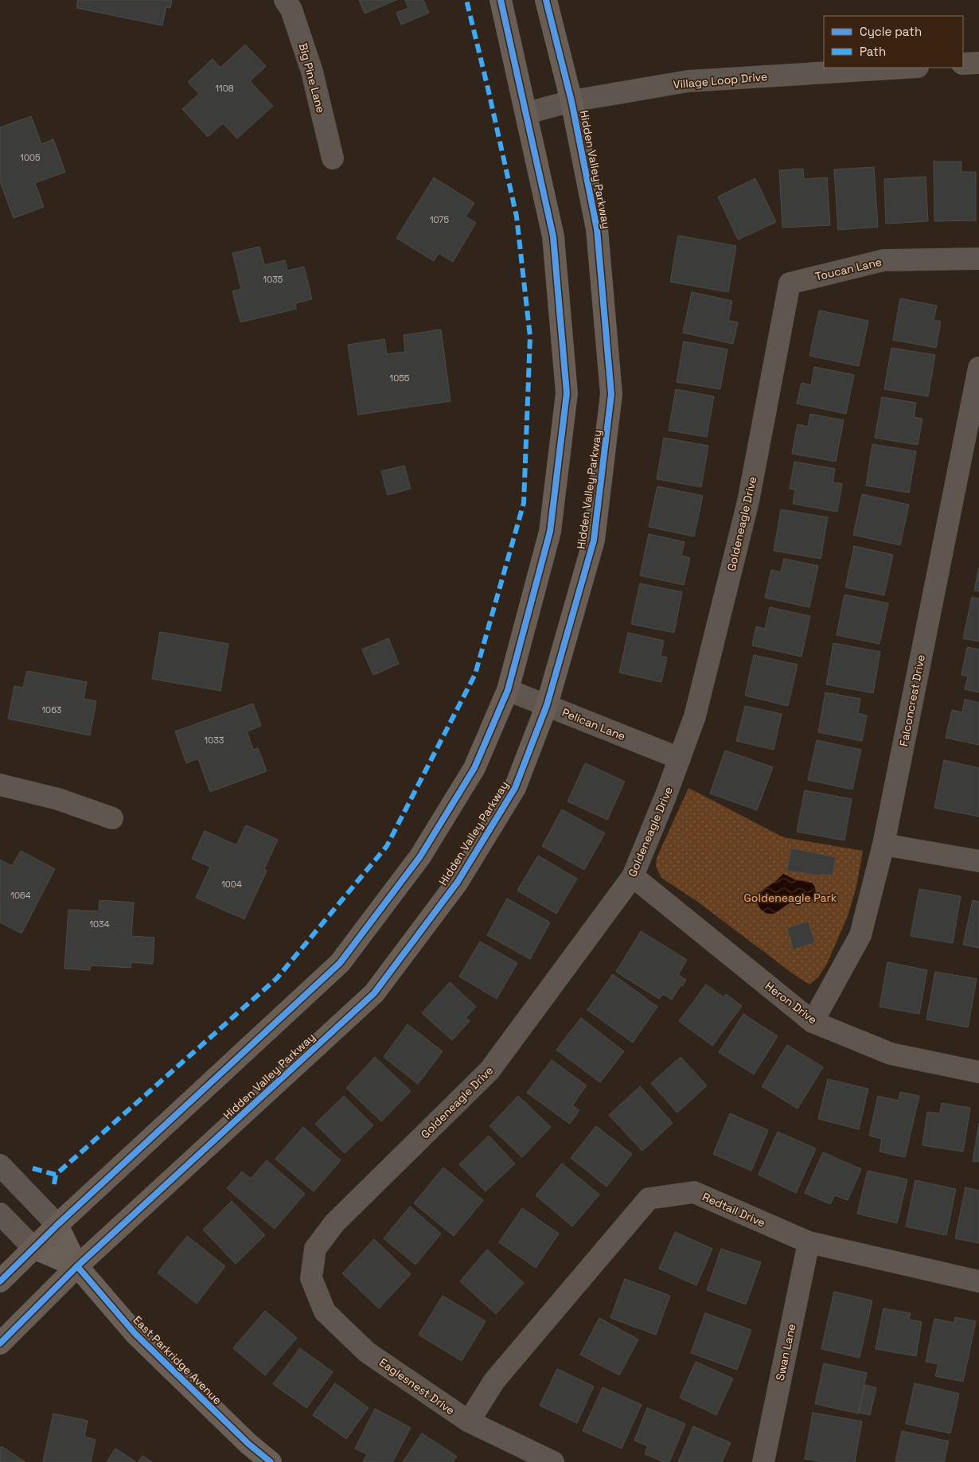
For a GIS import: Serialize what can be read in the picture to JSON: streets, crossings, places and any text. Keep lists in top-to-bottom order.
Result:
{
  "streets": {
    "main road": ["Hidden Valley Parkway", "East Parkridge Avenue"],
    "street": [
      "Big Pine Lane",
      "Village Loop Drive",
      "Toucan Lane",
      "Goldeneagle Drive",
      "Falconcrest Drive",
      "Pelican Lane",
      "Heron Drive",
      "Redtail Drive",
      "Swan Lane",
      "Eaglesnest Drive"
    ]
  },
  "crossings": [
    ["Village Loop Drive", "Hidden Valley Parkway"],
    ["Hidden Valley Parkway", "Pelican Lane"],
    ["Hidden Valley Parkway", "East Parkridge Avenue"],
    ["Toucan Lane", "Goldeneagle Drive"],
    ["Goldeneagle Drive", "Pelican Lane"],
    ["Goldeneagle Drive", "Heron Drive"],
    ["Goldeneagle Drive", "Eaglesnest Drive"],
    ["Falconcrest Drive", "Heron Drive"],
    ["Redtail Drive", "Swan Lane"],
    ["Redtail Drive", "Eaglesnest Drive"]
  ],
  "parks": ["Goldeneagle Park"],
  "house_numbers": [
    "1108",
    "1005",
    "1075",
    "1035",
    "1055",
    "1063",
    "1033",
    "1004",
    "1064",
    "1034"
  ],
  "legend": ["Cycle path", "Path"]
}
